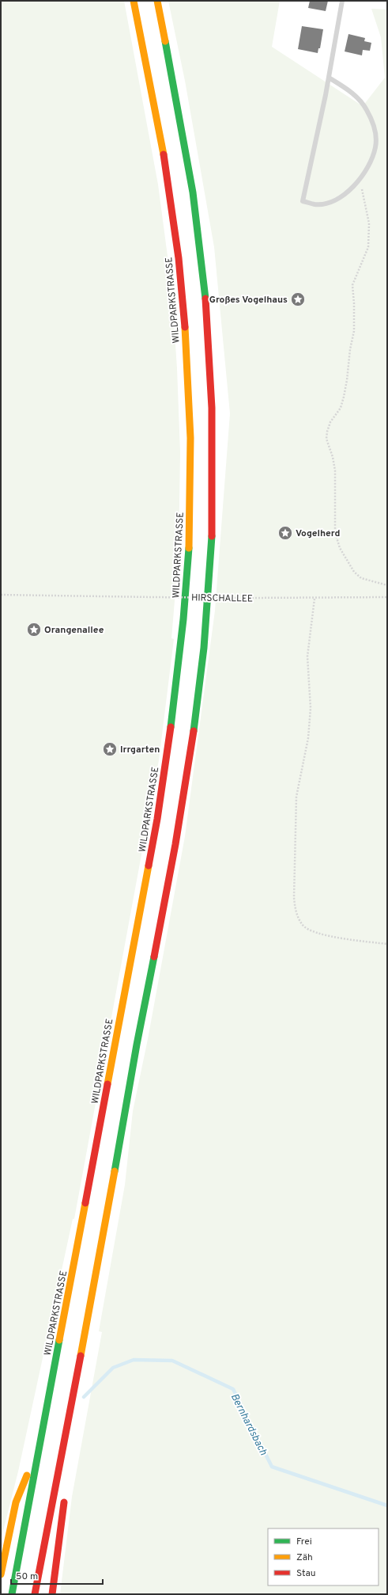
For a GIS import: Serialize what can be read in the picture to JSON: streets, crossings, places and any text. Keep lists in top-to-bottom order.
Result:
{
  "streets": {
    "highway": ["WILDPARKSTRASSE"],
    "path": ["HIRSCHALLEE"]
  },
  "water": ["Bernhardsbach"],
  "places": {
    "place": [
      "Großes Vogelhaus",
      "Vogelherd",
      "Orangenallee",
      "Irrgarten"
    ]
  },
  "legend": ["Frei", "Zäh", "Stau"],
  "scale_bar": "50 m"
}
